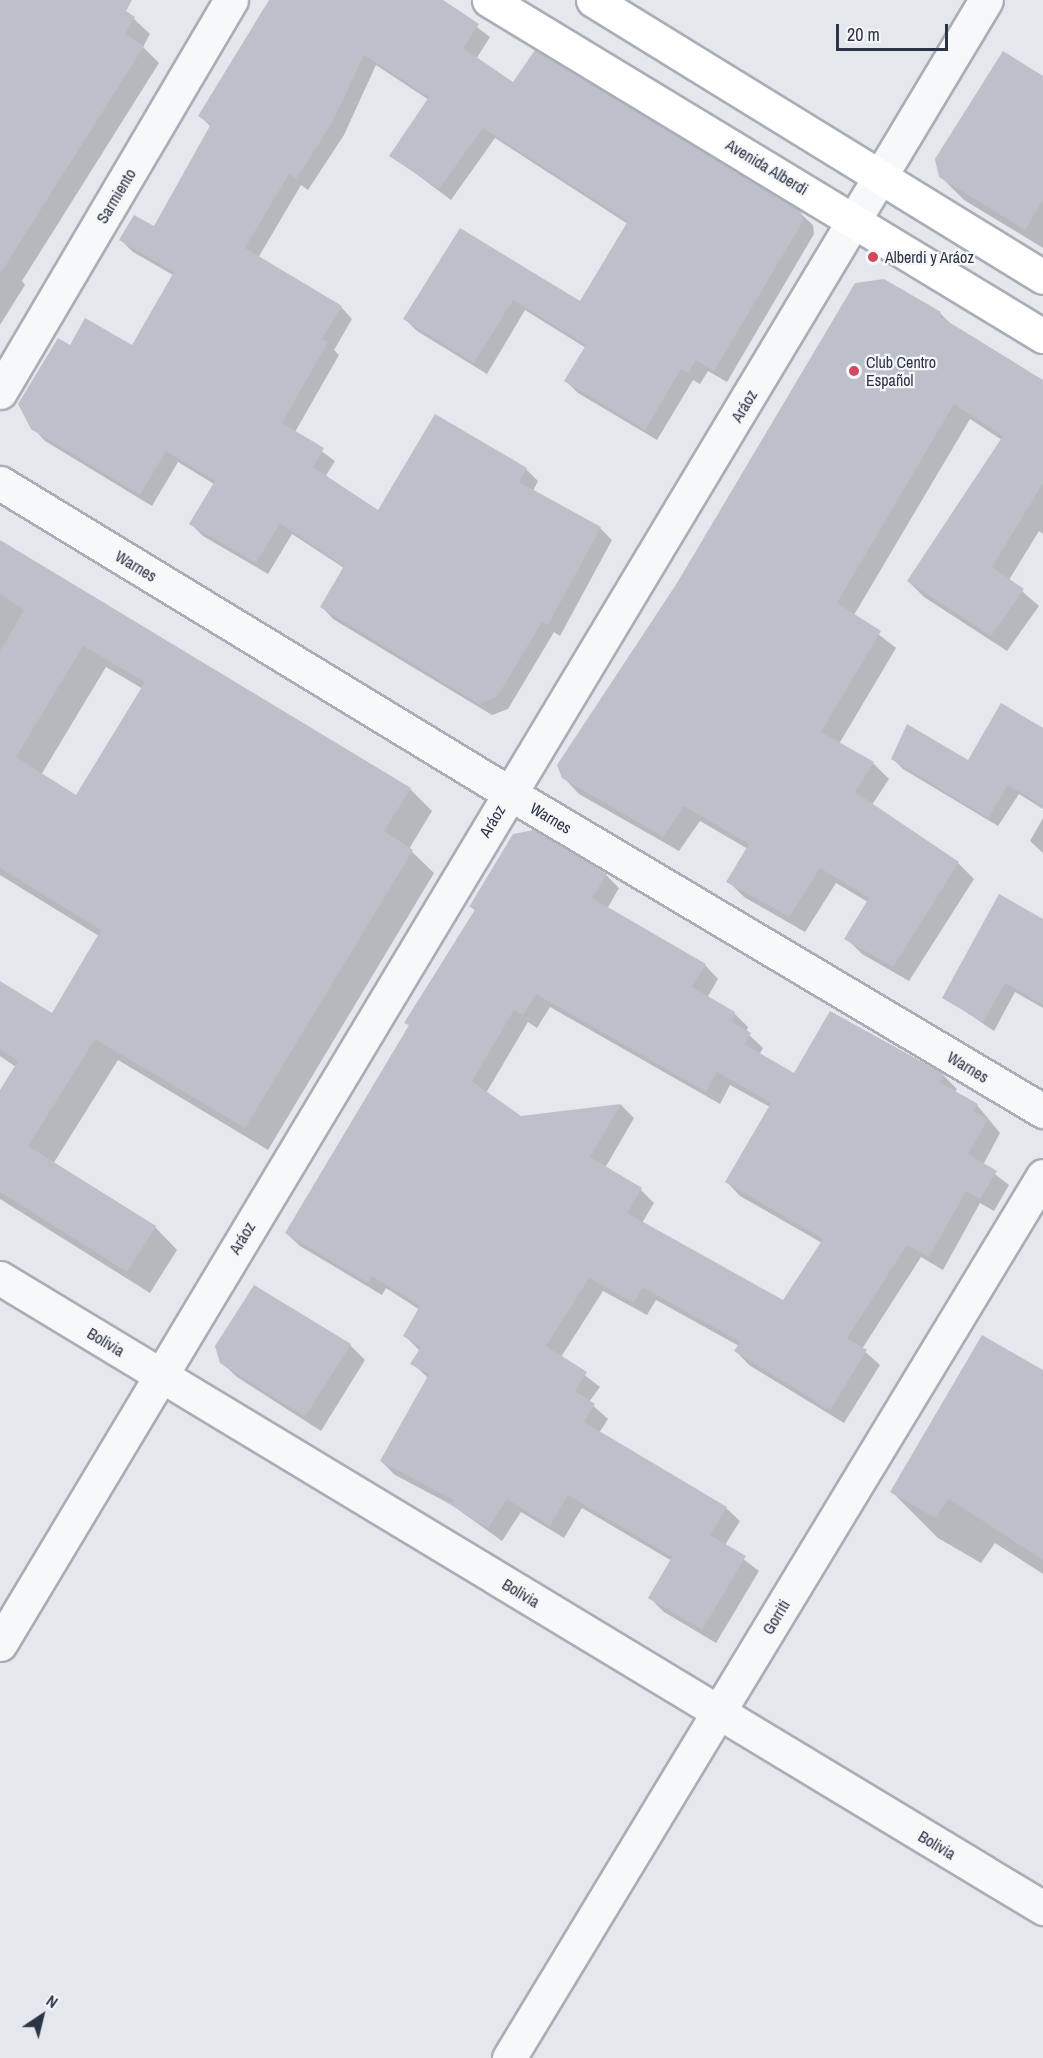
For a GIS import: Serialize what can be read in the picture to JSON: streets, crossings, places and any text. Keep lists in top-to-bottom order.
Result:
{
  "streets": {
    "main road": ["Avenida Alberdi"],
    "street": [
      "Sarmiento",
      "Aráoz",
      "Warnes",
      "Bolivia",
      "Gorriti"
    ]
  },
  "crossings": [
    ["Avenida Alberdi", "Aráoz"],
    ["Aráoz", "Warnes"],
    ["Aráoz", "Bolivia"],
    ["Bolivia", "Gorriti"]
  ],
  "places": ["Alberdi y Aráoz", "Club Centro Español"],
  "scale_bar": "20 m",
  "north": "top right"
}
